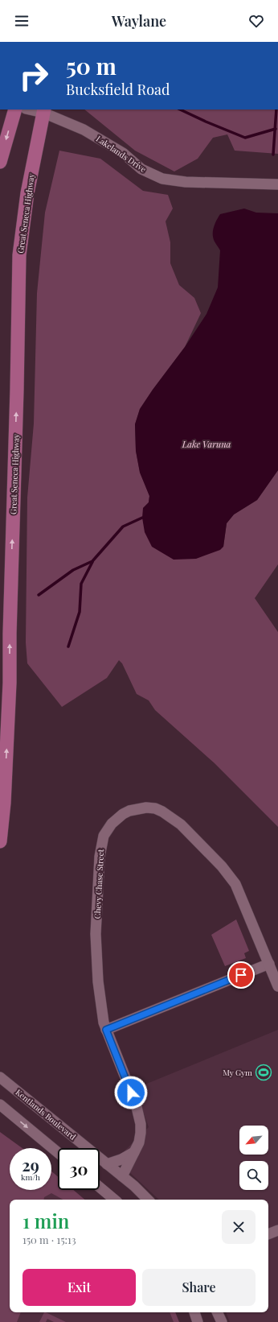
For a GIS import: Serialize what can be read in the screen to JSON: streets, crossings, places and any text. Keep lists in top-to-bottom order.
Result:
{
  "streets": {
    "main road": ["Great Seneca Highway"],
    "street": ["Lakelands Drive", "Chevy Chase Street", "Kentlands Boulevard"]
  },
  "crossings": [
    ["Lakelands Drive", "Great Seneca Highway"],
    ["Chevy Chase Street", "Kentlands Boulevard"]
  ],
  "one_way": ["Great Seneca Highway"],
  "water": ["Lake Varuna"],
  "places": {
    "sports": ["My Gym"]
  },
  "north": "bottom left",
  "page": {
    "header": "Waylane",
    "turn": ["50 m", "Bucksfield Road"],
    "speed": "29 km/h",
    "limit": "30",
    "heading": ["1 min", "150 m · 15:13"],
    "buttons": ["Exit", "Share"]
  }
}
